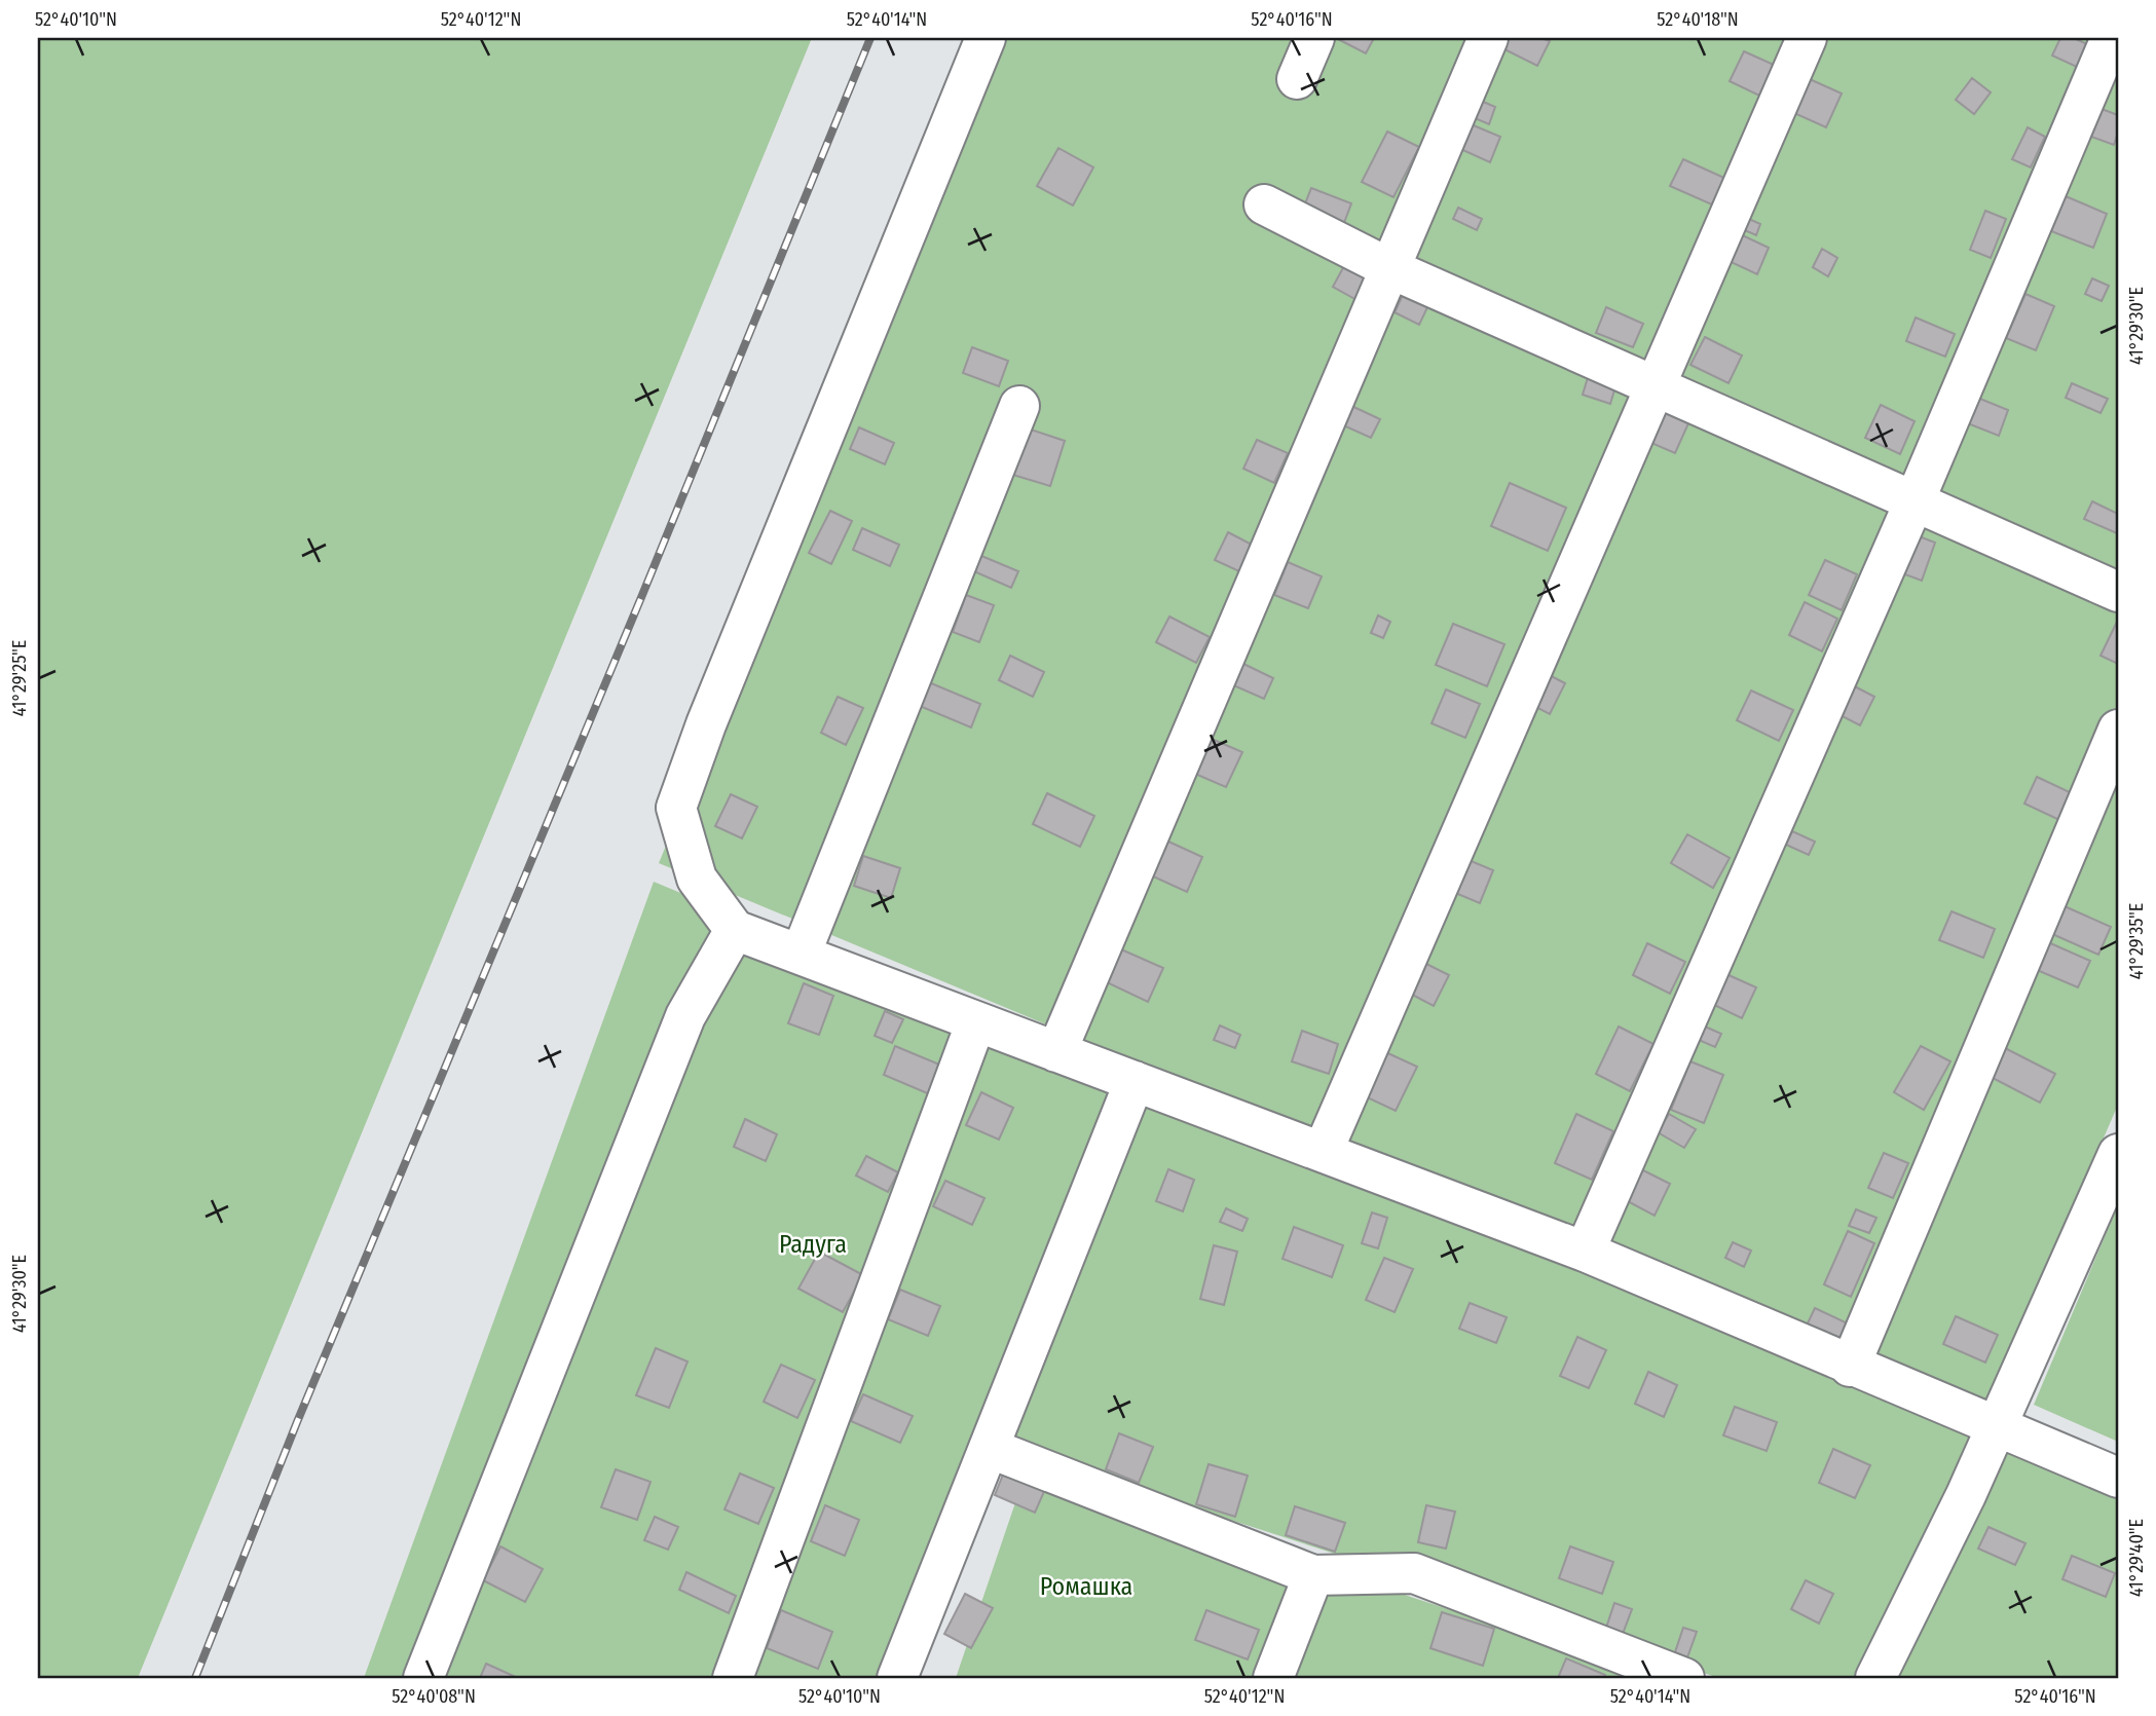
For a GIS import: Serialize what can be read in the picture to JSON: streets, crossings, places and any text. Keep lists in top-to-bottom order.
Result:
{
  "parks": ["Радуга", "Ромашка"],
  "coordinates": [
    "52°40'10\"N",
    "52°40'12\"N",
    "52°40'14\"N",
    "52°40'16\"N",
    "52°40'18\"N",
    "41°29'30\"E",
    "41°29'25\"E",
    "41°29'35\"E",
    "41°29'40\"E",
    "52°40'08\"N"
  ]
}
